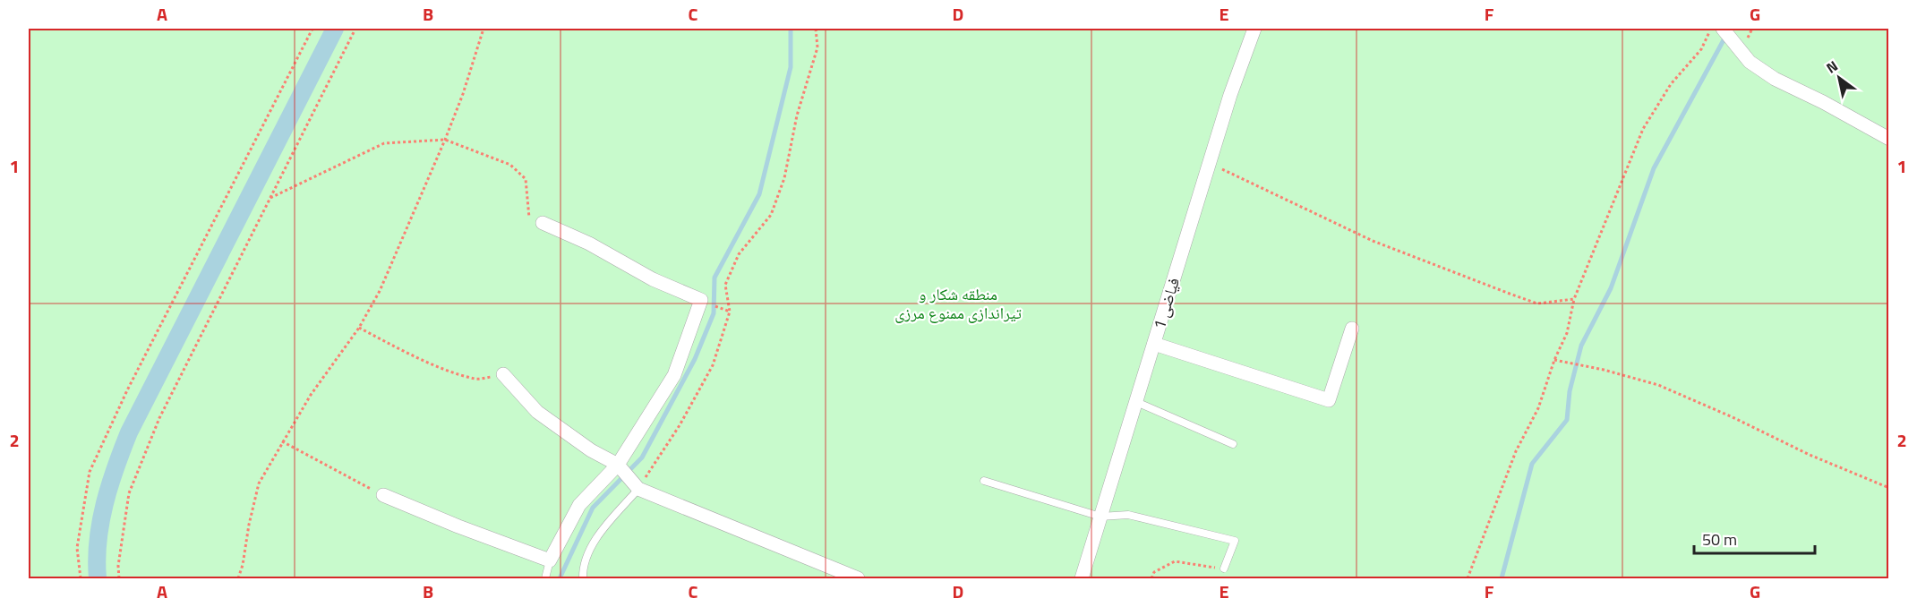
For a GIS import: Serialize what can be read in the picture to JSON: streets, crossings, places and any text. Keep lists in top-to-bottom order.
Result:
{
  "streets": {
    "street": ["فیاضی 1"]
  },
  "parks": ["منطقه شکار و تیراندازی ممنوع مرزی"],
  "scale_bar": "50 m",
  "north": "top left",
  "grid": {
    "columns": [
      "A",
      "B",
      "C",
      "D",
      "E",
      "F",
      "G"
    ],
    "rows": ["1", "2"]
  }
}
